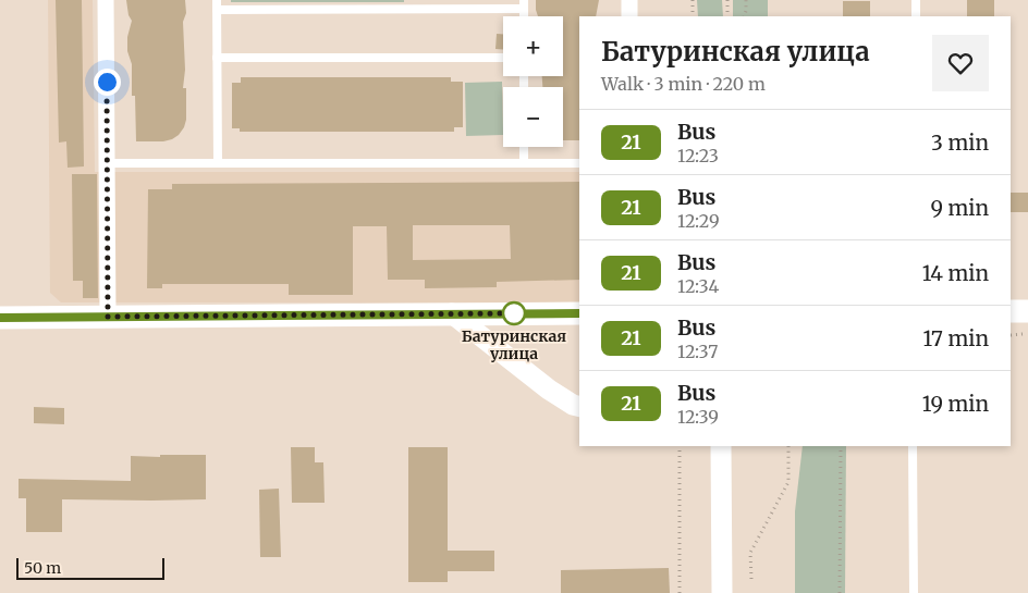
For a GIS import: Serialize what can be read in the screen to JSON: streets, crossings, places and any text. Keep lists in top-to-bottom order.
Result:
{
  "places": ["Батуринская улица"],
  "lines": ["bus line 21"],
  "scale_bar": "50 m",
  "page": {
    "map_buttons": ["+", "−"],
    "heading": ["Батуринская улица", "Walk · 3 min · 220 m"],
    "list": [
      {
        "mark": "21",
        "name": "Bus",
        "note": "12:23",
        "value": "3 min"
      },
      {
        "mark": "21",
        "name": "Bus",
        "note": "12:29",
        "value": "9 min"
      },
      {
        "mark": "21",
        "name": "Bus",
        "note": "12:34",
        "value": "14 min"
      },
      {
        "mark": "21",
        "name": "Bus",
        "note": "12:37",
        "value": "17 min"
      },
      {
        "mark": "21",
        "name": "Bus",
        "note": "12:39",
        "value": "19 min"
      }
    ],
    "scale": "50 m"
  }
}
